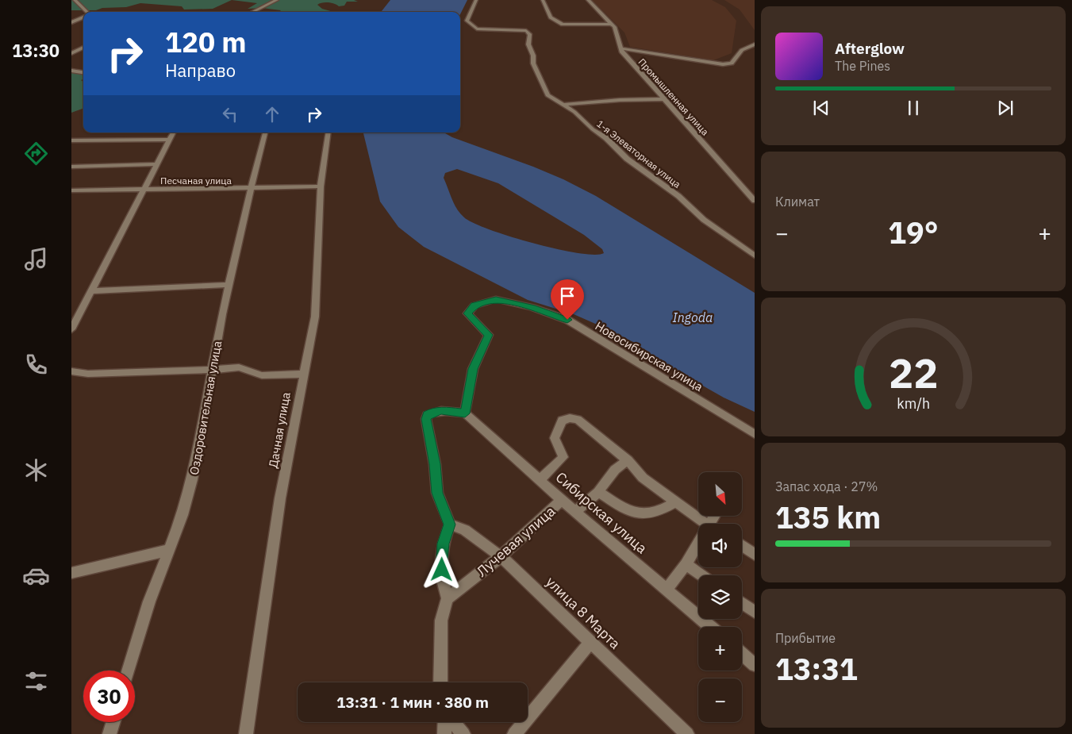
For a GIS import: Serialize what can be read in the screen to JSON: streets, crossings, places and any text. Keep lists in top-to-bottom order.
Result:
{
  "streets": {
    "street": [
      "Промышленная улица",
      "1-я Элеваторная улица",
      "Песчаная улица",
      "Новосибирская улица",
      "Оздоровительная улица",
      "Дачная улица",
      "Сибирская улица",
      "Лучевая улица",
      "улица 8 Марта"
    ]
  },
  "crossings": [
    ["Песчаная улица", "Оздоровительная улица"],
    ["Песчаная улица", "Дачная улица"],
    ["Новосибирская улица", "Сибирская улица"],
    ["Сибирская улица", "Лучевая улица"],
    ["Лучевая улица", "улица 8 Марта"]
  ],
  "water": ["Ingoda"],
  "north": "bottom right",
  "page": {
    "tabs": "13:30",
    "turn": ["120 m", "Направо"],
    "song": ["Afterglow", "The Pines"],
    "tile": [
      "Климат",
      ["Запас хода · 27%", "135 km"],
      ["Прибытие", "13:31"]
    ],
    "heat": ["−", "19°", "+"],
    "map_buttons": ["+", "−"],
    "limit": "30",
    "trip": "13:31 · 1 мин · 380 m",
    "gauge": ["22", "km/h"]
  }
}
